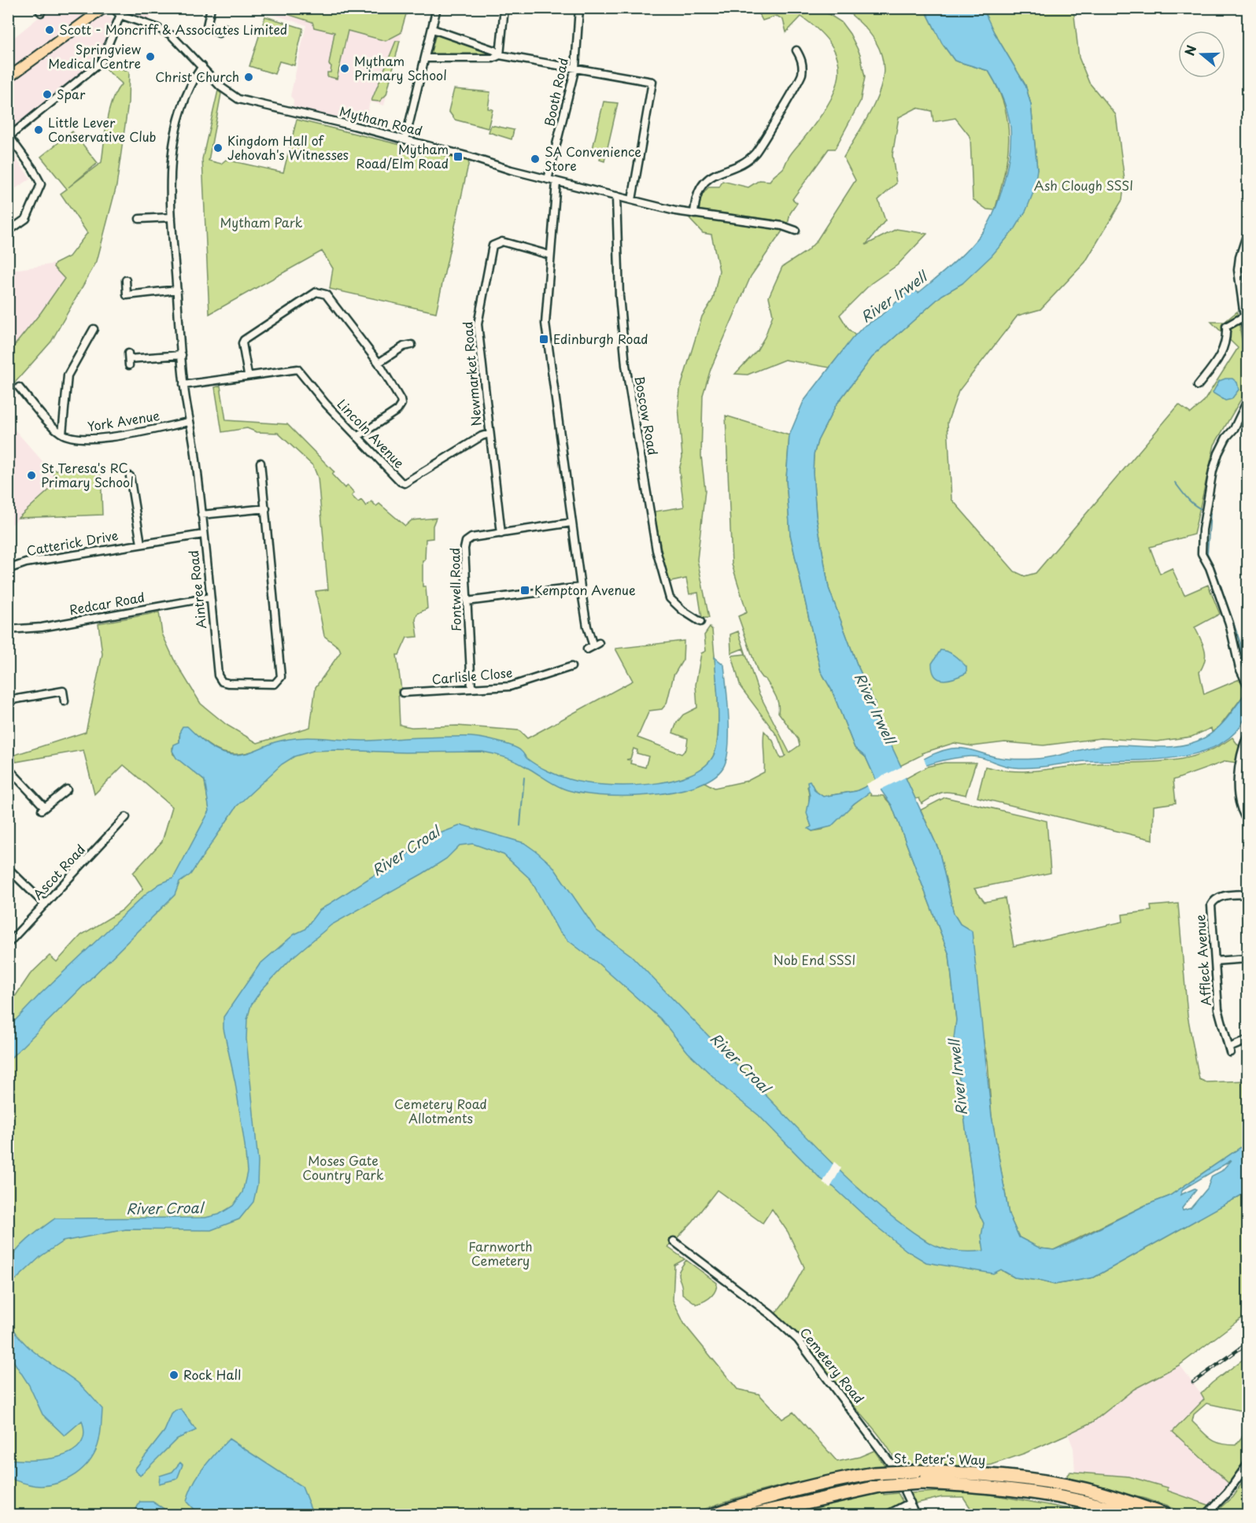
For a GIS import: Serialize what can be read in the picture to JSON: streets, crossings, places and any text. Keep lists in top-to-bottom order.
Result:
{
  "streets": {
    "highway": ["St. Peter's Way"],
    "street": [
      "Booth Road",
      "Mytham Road",
      "Newmarket Road",
      "Boscow Road",
      "York Avenue",
      "Lincoln Avenue",
      "Catterick Drive",
      "Aintree Road",
      "Fontwell Road",
      "Redcar Road",
      "Carlisle Close",
      "Ascot Road",
      "Affleck Avenue",
      "Cemetery Road"
    ]
  },
  "crossings": [
    ["Booth Road", "Mytham Road"],
    ["Mytham Road", "Boscow Road"],
    ["Mytham Road", "Aintree Road"],
    ["Newmarket Road", "Lincoln Avenue"],
    ["Newmarket Road", "Fontwell Road"],
    ["York Avenue", "Aintree Road"],
    ["Lincoln Avenue", "Aintree Road"],
    ["Catterick Drive", "Aintree Road"],
    ["Aintree Road", "Redcar Road"],
    ["Fontwell Road", "Carlisle Close"]
  ],
  "water": ["River Irwell", "River Croal"],
  "parks": [
    "Ash Clough SSSI",
    "Mytham Park",
    "Nob End SSSI",
    "Cemetery Road Allotments",
    "Moses Gate Country Park",
    "Farnworth Cemetery"
  ],
  "places": {
    "other": [
      "Scott - Moncriff & Associates Limited",
      "Springview Medical Centre",
      "Mytham Primary School",
      "Christ Church",
      "Spar",
      "Little Lever Conservative Club",
      "Kingdom Hall of Jehovah's Witnesses",
      "SA Convenience Store",
      "St Teresa's RC Primary School",
      "Rock Hall"
    ],
    "transit": ["Mytham Road/Elm Road", "Edinburgh Road", "Kempton Avenue"]
  },
  "north": "left"
}
